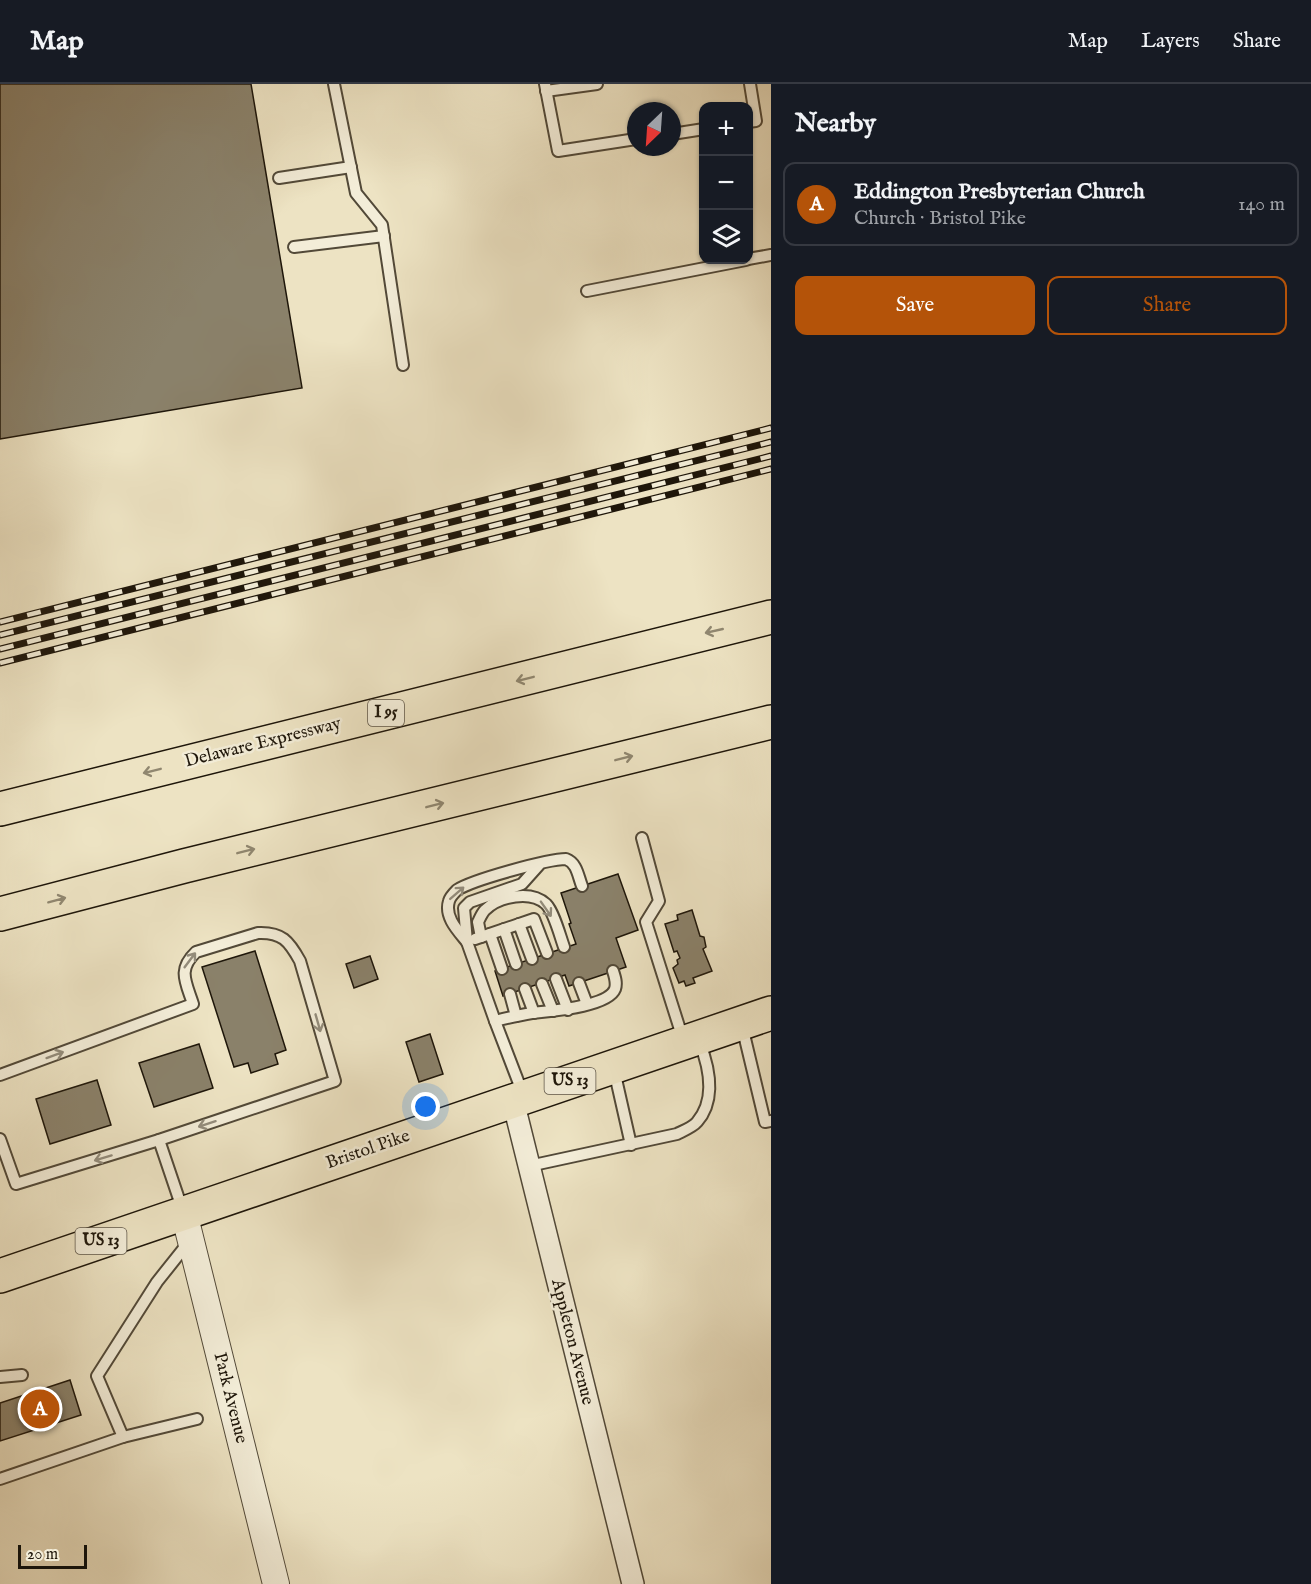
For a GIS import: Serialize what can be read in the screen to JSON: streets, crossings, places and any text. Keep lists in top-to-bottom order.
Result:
{
  "streets": {
    "main road": [
      "I 95",
      "Delaware Expressway",
      "US 13",
      "Bristol Pike"
    ],
    "street": ["Appleton Avenue", "Park Avenue"]
  },
  "crossings": [
    ["Bristol Pike", "Appleton Avenue"],
    ["Bristol Pike", "Park Avenue"]
  ],
  "scale_bar": "20 m",
  "north": "bottom left",
  "page": {
    "header": "Map",
    "nav": ["Map", "Layers", "Share"],
    "heading": "Nearby",
    "map_buttons": ["+", "−"],
    "list": [
      {
        "mark": "A",
        "name": "Eddington Presbyterian Church",
        "note": "Church · Bristol Pike",
        "value": "140 m"
      }
    ],
    "buttons": ["Save", "Share"],
    "pins": "A",
    "scale": "20 m"
  }
}
